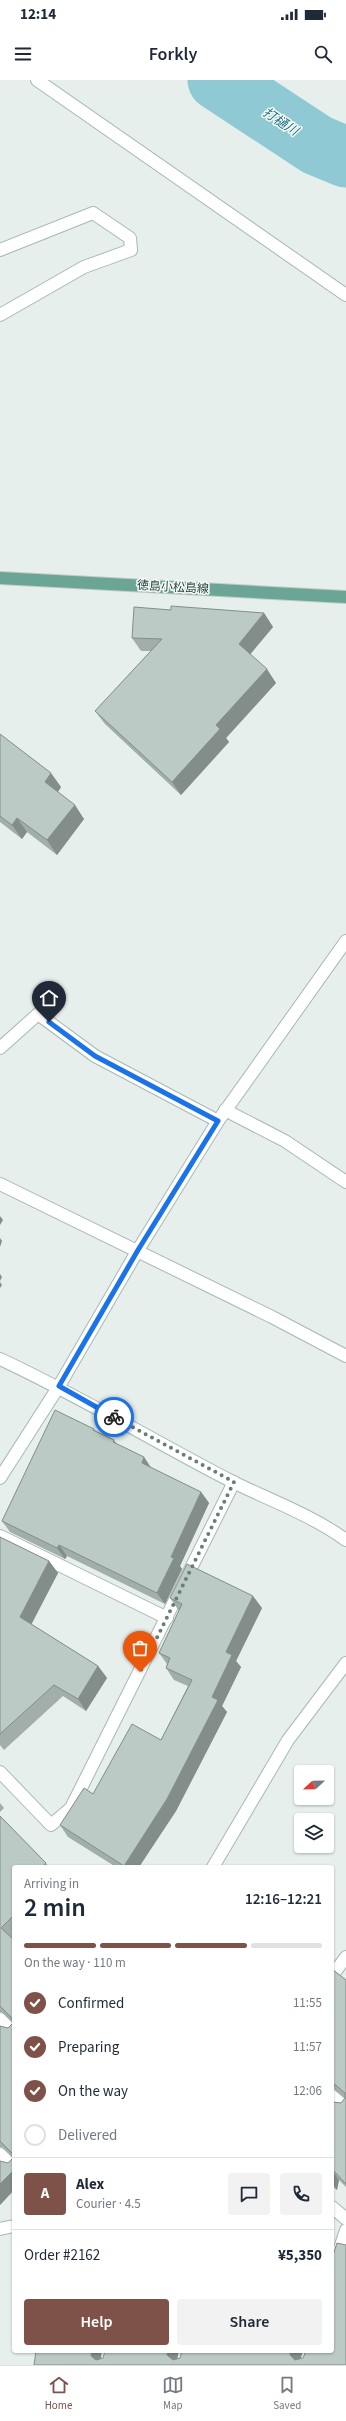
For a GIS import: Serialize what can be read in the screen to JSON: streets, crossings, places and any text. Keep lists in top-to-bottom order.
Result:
{
  "streets": {
    "main road": ["徳島小松島線"]
  },
  "water": ["打樋川"],
  "north": "left",
  "page": {
    "status": "12:14",
    "header": "Forkly",
    "heading": ["2 min", "Arriving in", "12:16–12:21"],
    "panel": [
      "Alex",
      "Courier · 4.5",
      "Order #2162",
      "¥5,350"
    ],
    "bar": "On the way · 110 m",
    "list": [
      ["Confirmed", "11:55"],
      ["Preparing", "11:57"],
      ["On the way", "12:06"],
      "Delivered"
    ],
    "round": "A",
    "buttons": ["Help", "Share"],
    "tabs": ["Home", "Map", "Saved"]
  }
}
